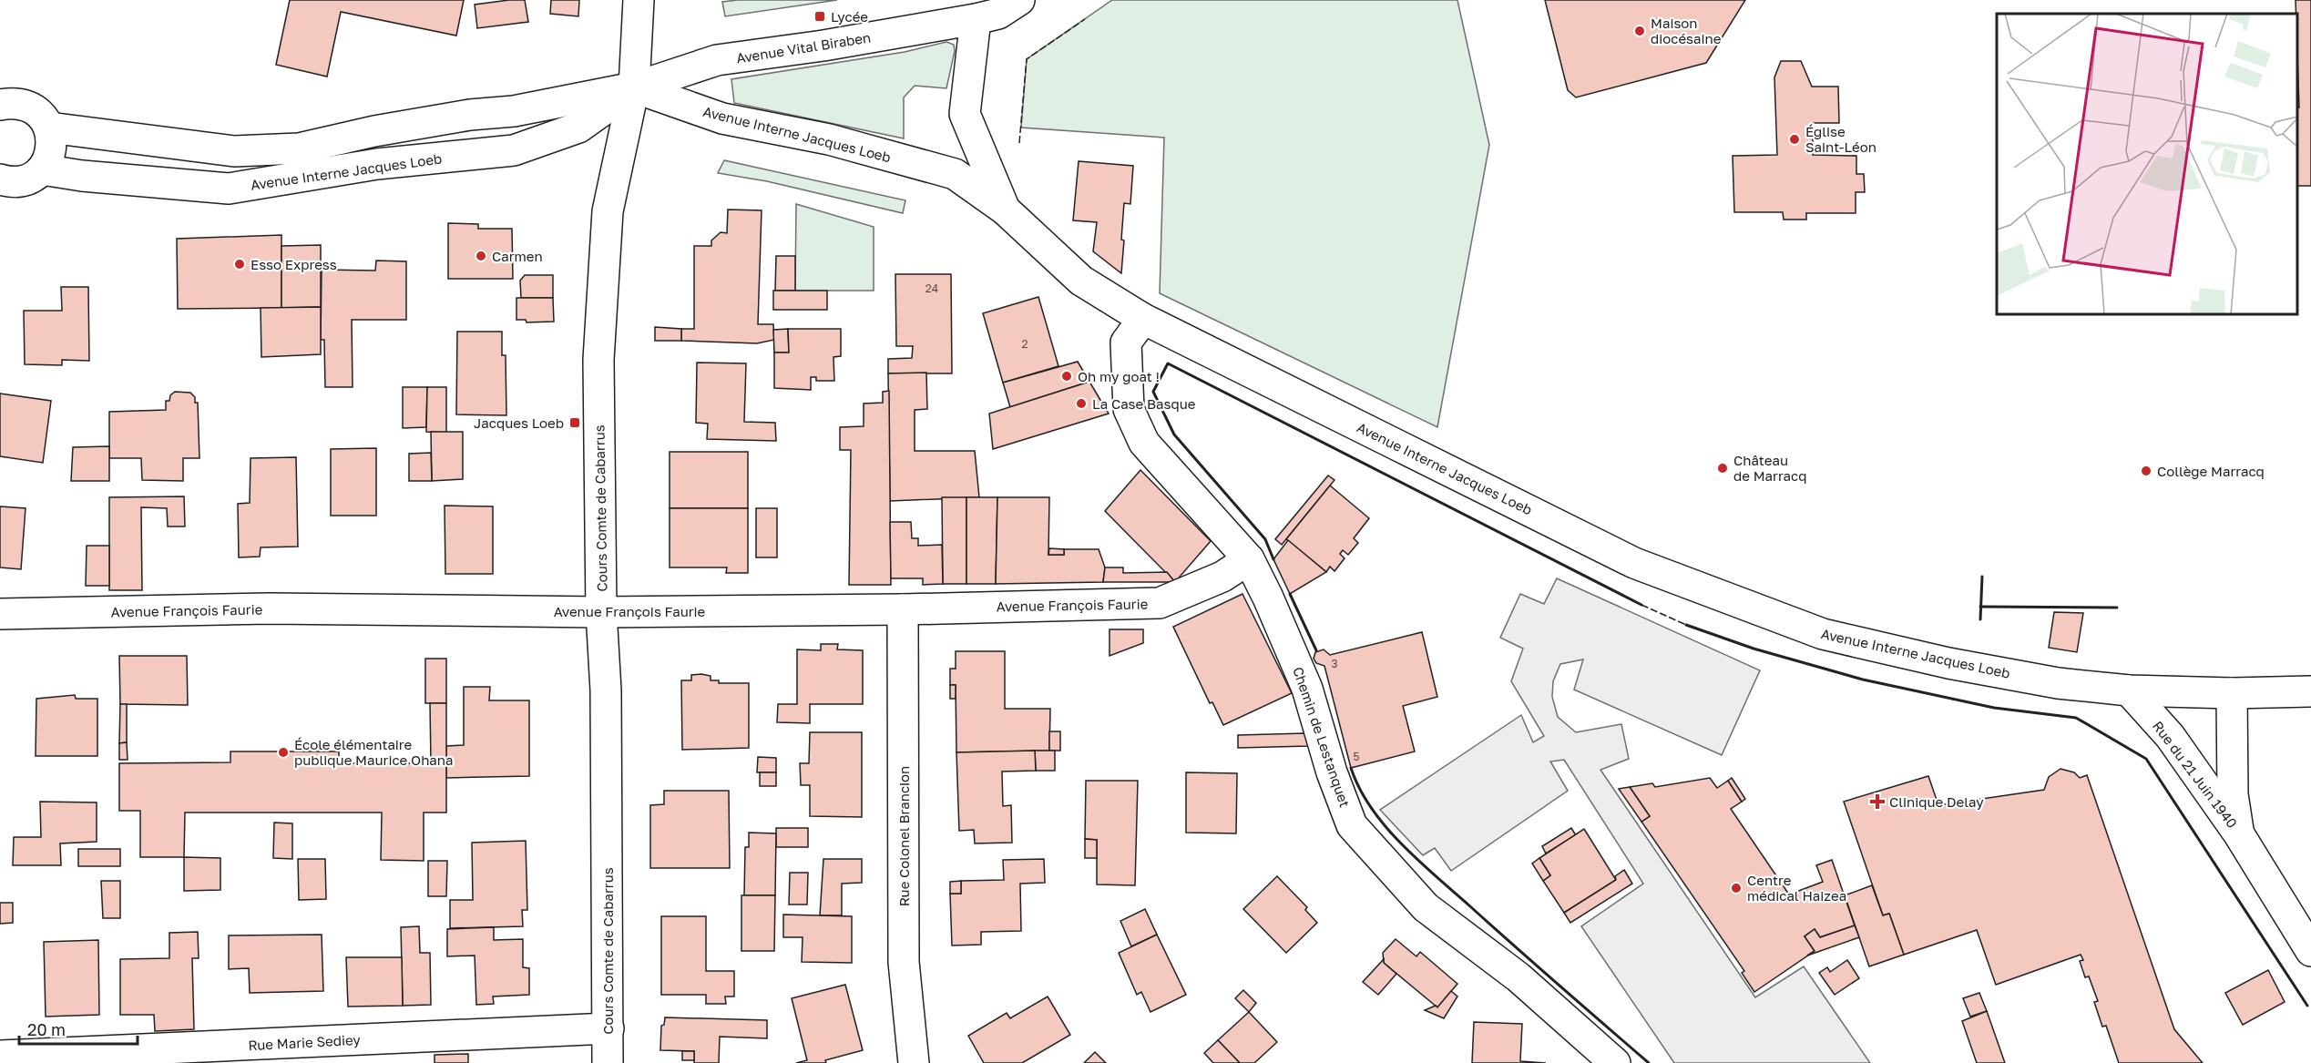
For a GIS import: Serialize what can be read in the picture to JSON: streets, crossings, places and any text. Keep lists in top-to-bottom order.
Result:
{
  "streets": {
    "street": [
      "Avenue Vital Biraben",
      "Avenue Interne Jacques Loeb",
      "Cours Comte de Cabarrus",
      "Avenue François Faurie",
      "Chemin de Lestanquet",
      "Rue du 21 Juin 1940",
      "Rue Colonel Brancion",
      "Rue Marie Sediey"
    ]
  },
  "crossings": [
    ["Avenue Vital Biraben", "Avenue Interne Jacques Loeb"],
    ["Avenue Vital Biraben", "Cours Comte de Cabarrus"],
    ["Avenue Interne Jacques Loeb", "Cours Comte de Cabarrus"],
    ["Avenue Interne Jacques Loeb", "Chemin de Lestanquet"],
    ["Avenue Interne Jacques Loeb", "Rue du 21 Juin 1940"],
    ["Cours Comte de Cabarrus", "Avenue François Faurie"],
    ["Cours Comte de Cabarrus", "Rue Marie Sediey"],
    ["Avenue François Faurie", "Chemin de Lestanquet"],
    ["Avenue François Faurie", "Rue Colonel Brancion"]
  ],
  "places": {
    "transit": ["Lycée", "Jacques Loeb"],
    "other": [
      "Maison diocésaine",
      "Église Saint-Léon",
      "Carmen",
      "Esso Express",
      "Oh my goat !",
      "La Case Basque",
      "Château de Marracq",
      "Collège Marracq",
      "École élémentaire publique Maurice Ohana",
      "Centre médical Haizea"
    ],
    "health": ["Clinique Delay"]
  },
  "house_numbers": [
    "24",
    "2",
    "3",
    "5"
  ],
  "scale_bar": "20 m"
}
